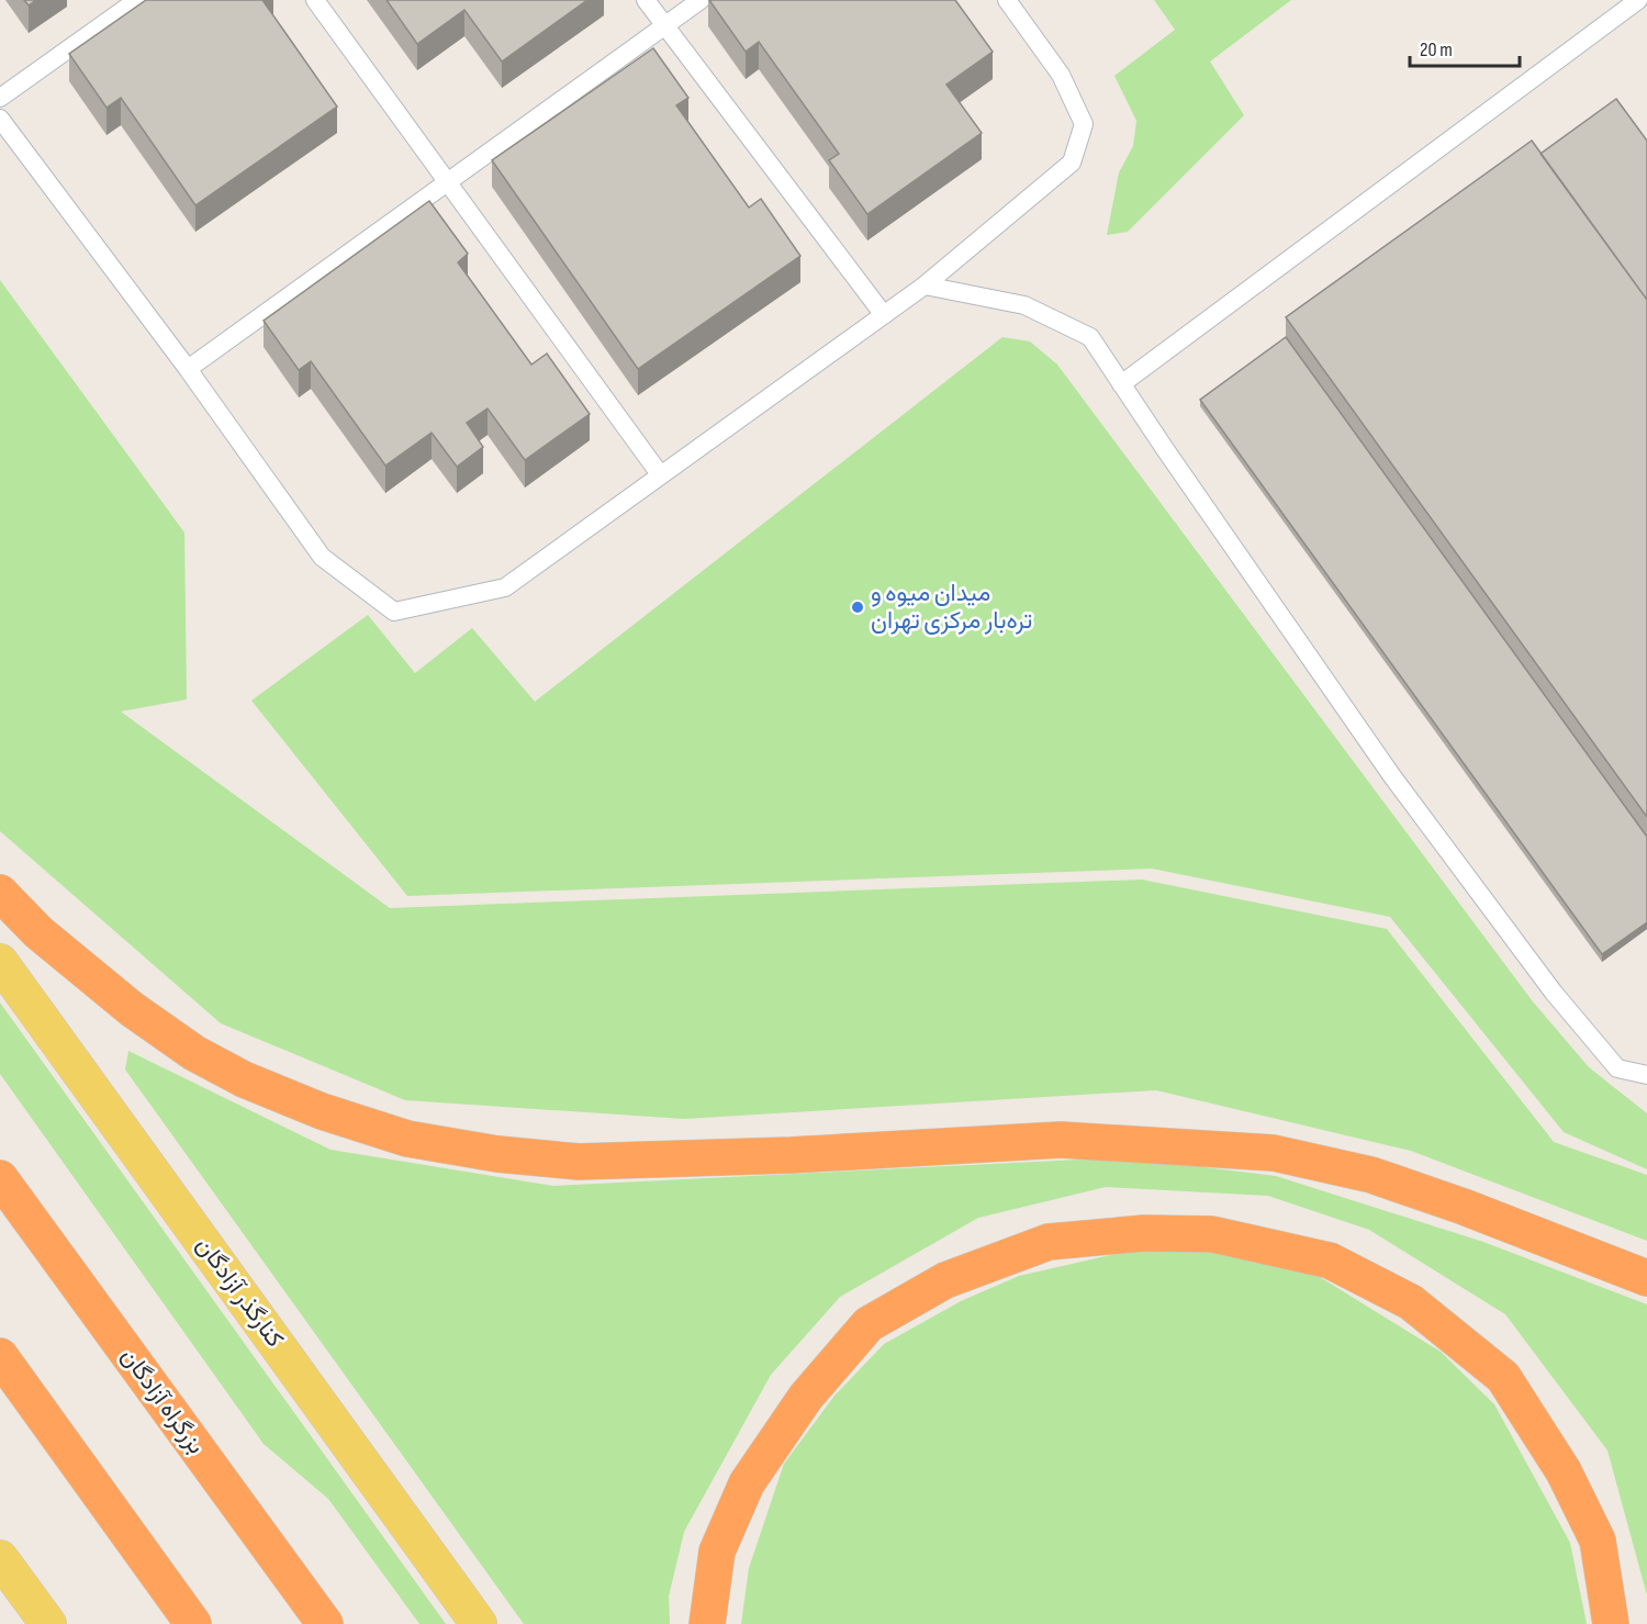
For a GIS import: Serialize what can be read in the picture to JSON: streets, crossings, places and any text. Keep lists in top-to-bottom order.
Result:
{
  "streets": {
    "highway": ["بزرگراه آزادگان"],
    "main road": ["کنارگذر آزادگان"]
  },
  "places": ["میدان میوه و تره‌بار مرکزی تهران"],
  "scale_bar": "20 m"
}
